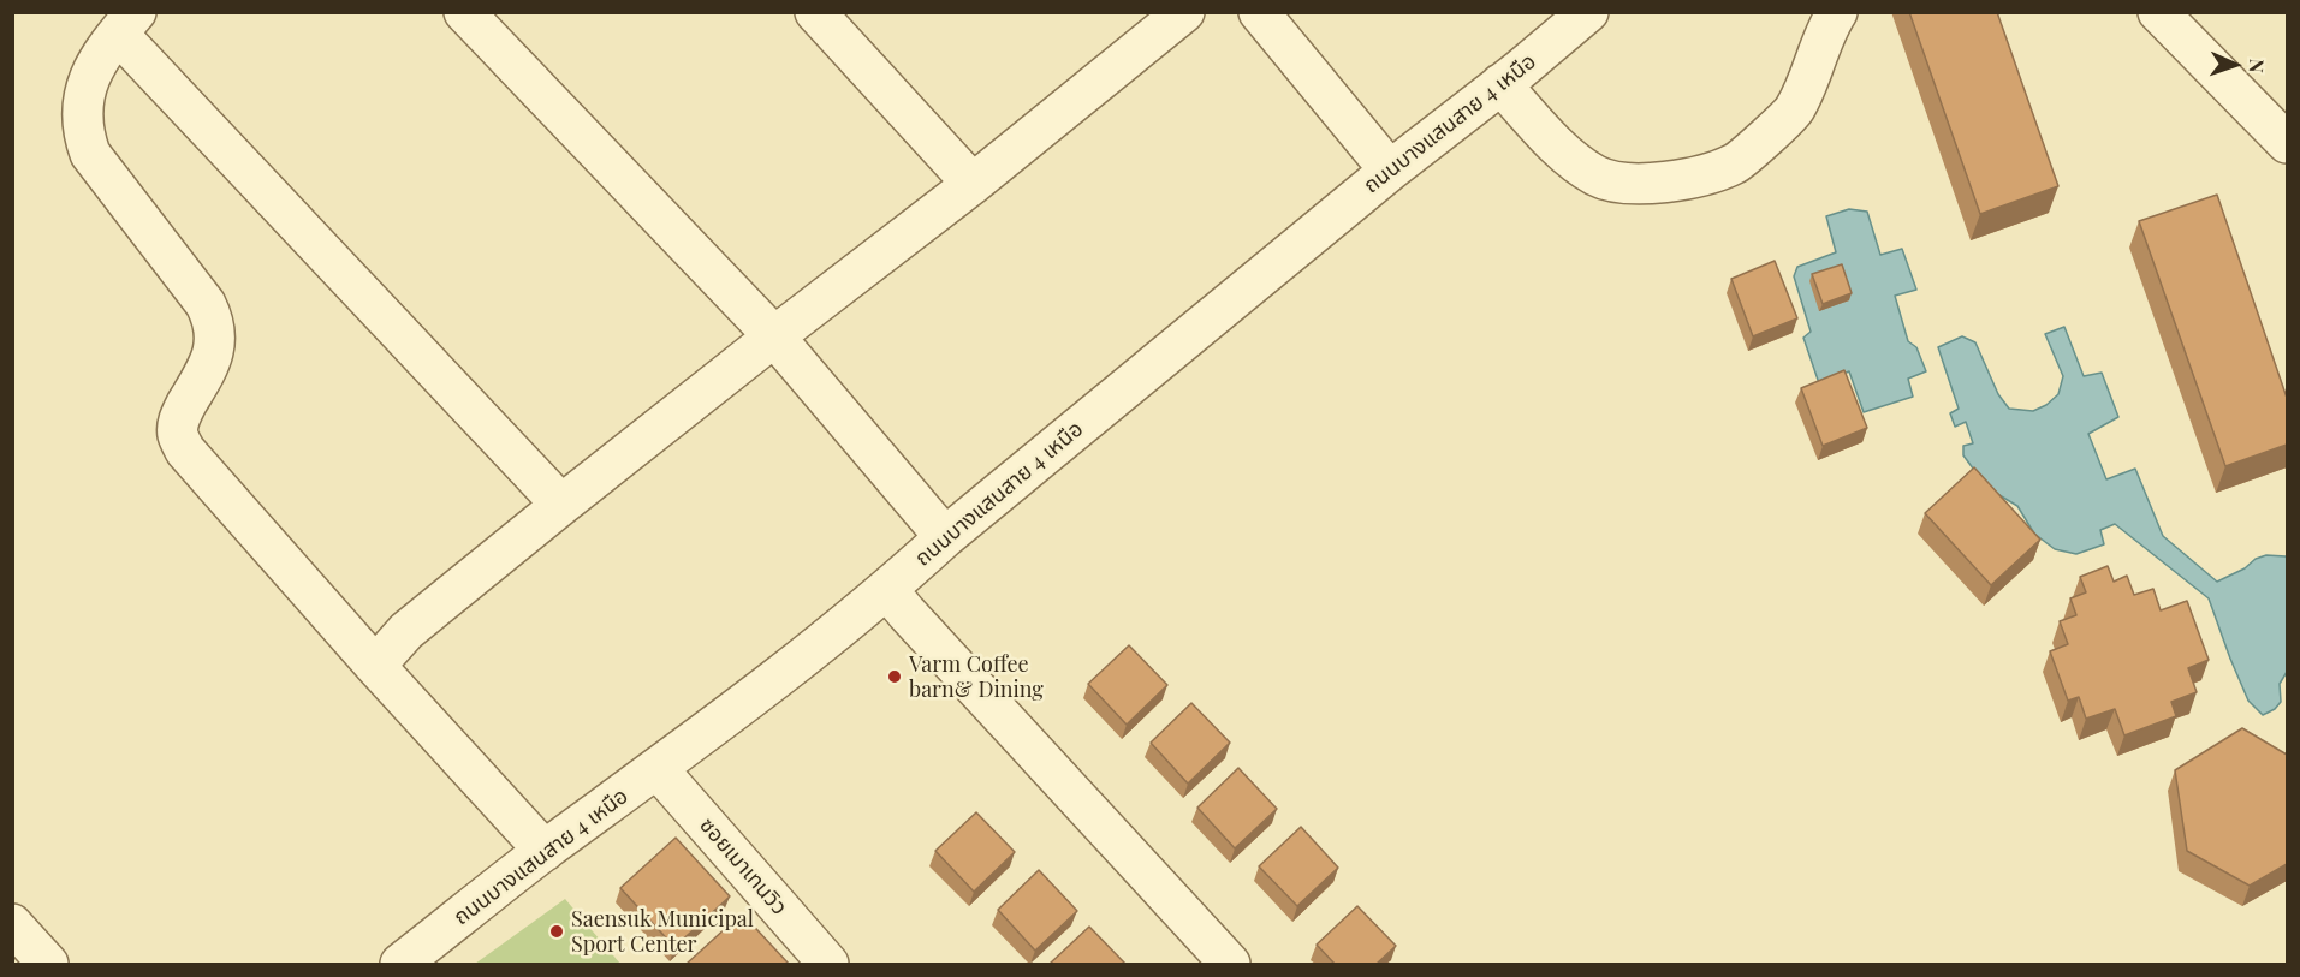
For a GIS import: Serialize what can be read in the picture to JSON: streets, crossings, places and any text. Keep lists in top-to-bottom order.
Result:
{
  "streets": {
    "street": ["ถนนบางแสนสาย 4 เหนือ", "ซอยเมาเทนวิว"]
  },
  "crossings": [
    ["ถนนบางแสนสาย 4 เหนือ", "ซอยเมาเทนวิว"]
  ],
  "places": ["Varm Coffee barn& Dining", "Saensuk Municipal Sport Center"],
  "north": "right"
}
